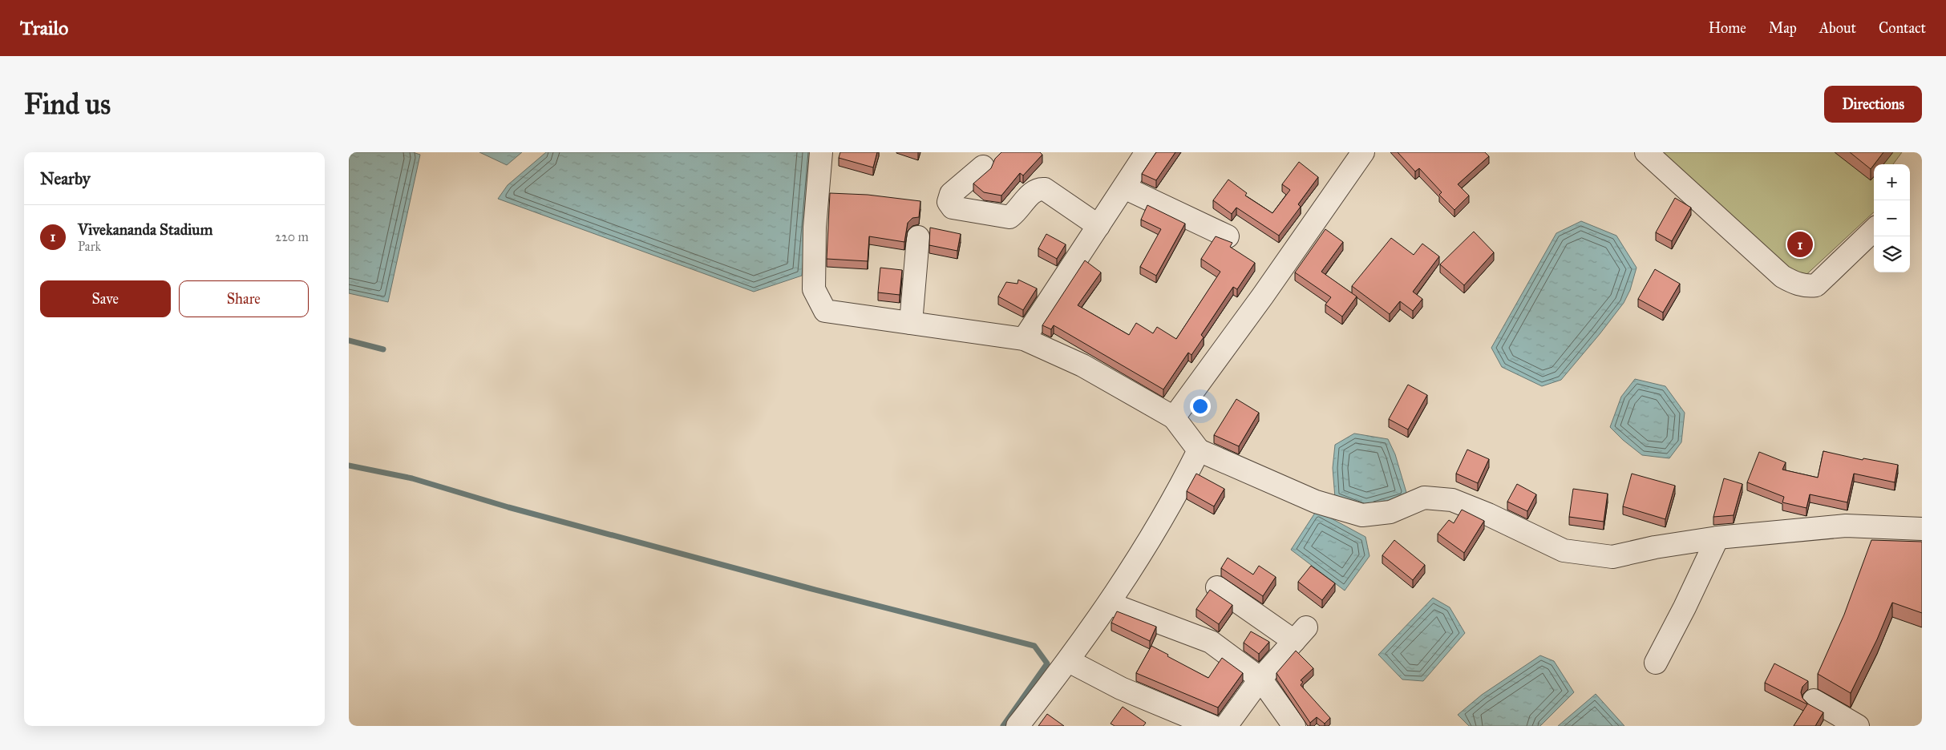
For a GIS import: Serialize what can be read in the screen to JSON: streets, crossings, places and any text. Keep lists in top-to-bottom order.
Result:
{
  "page": {
    "header": "Trailo",
    "nav": [
      "Home",
      "Map",
      "About",
      "Contact"
    ],
    "buttons": [
      "Directions",
      ["Save", "Share"]
    ],
    "title": "Find us",
    "heading": "Nearby",
    "map_buttons": ["+", "−"],
    "list": [
      {
        "mark": "1",
        "name": "Vivekananda Stadium",
        "note": "Park",
        "value": "220 m"
      }
    ],
    "pins": "1"
  }
}
